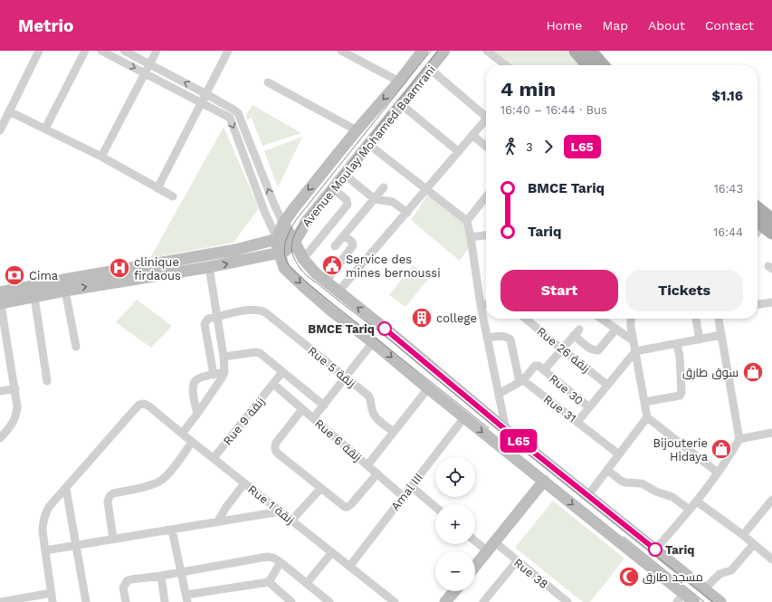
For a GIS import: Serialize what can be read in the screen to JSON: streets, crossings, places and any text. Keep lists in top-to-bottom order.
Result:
{
  "streets": {
    "street": [
      "Avenue Moulay Mohamed Baamrani",
      "Rue 26 زنقة",
      "Rue 5 زنقة",
      "Rue 30",
      "Rue 31",
      "Rue 9 زنقة",
      "Rue 6 زنقة",
      "Amal III",
      "Rue 1 زنقة",
      "Rue 38"
    ]
  },
  "crossings": [
    ["Rue 9 زنقة", "Rue 6 زنقة"],
    ["Rue 9 زنقة", "Rue 1 زنقة"],
    ["Rue 6 زنقة", "Amal III"],
    ["Amal III", "Rue 1 زنقة"]
  ],
  "places": {
    "public building": ["Service des mines bernoussi"],
    "hospital": ["clinique firdaous"],
    "bank": ["Cima"],
    "building": ["college"],
    "other": ["BMCE Tariq", "Tariq"],
    "shop": ["سوق طارق", "Bijouterie Hidaya"],
    "mosque": ["مسجد طارق"]
  },
  "lines": ["bus line L65"],
  "page": {
    "header": "Metrio",
    "nav": [
      "Home",
      "Map",
      "About",
      "Contact"
    ],
    "on_map": "L65",
    "heading": ["4 min", "16:40 – 16:44 · Bus", "$1.16"],
    "legs": ["3", "L65"],
    "list": [
      {
        "name": "BMCE Tariq",
        "value": "16:43"
      },
      {
        "name": "Tariq",
        "value": "16:44"
      }
    ],
    "buttons": ["Start", "Tickets"],
    "map_buttons": ["+", "−"]
  }
}
